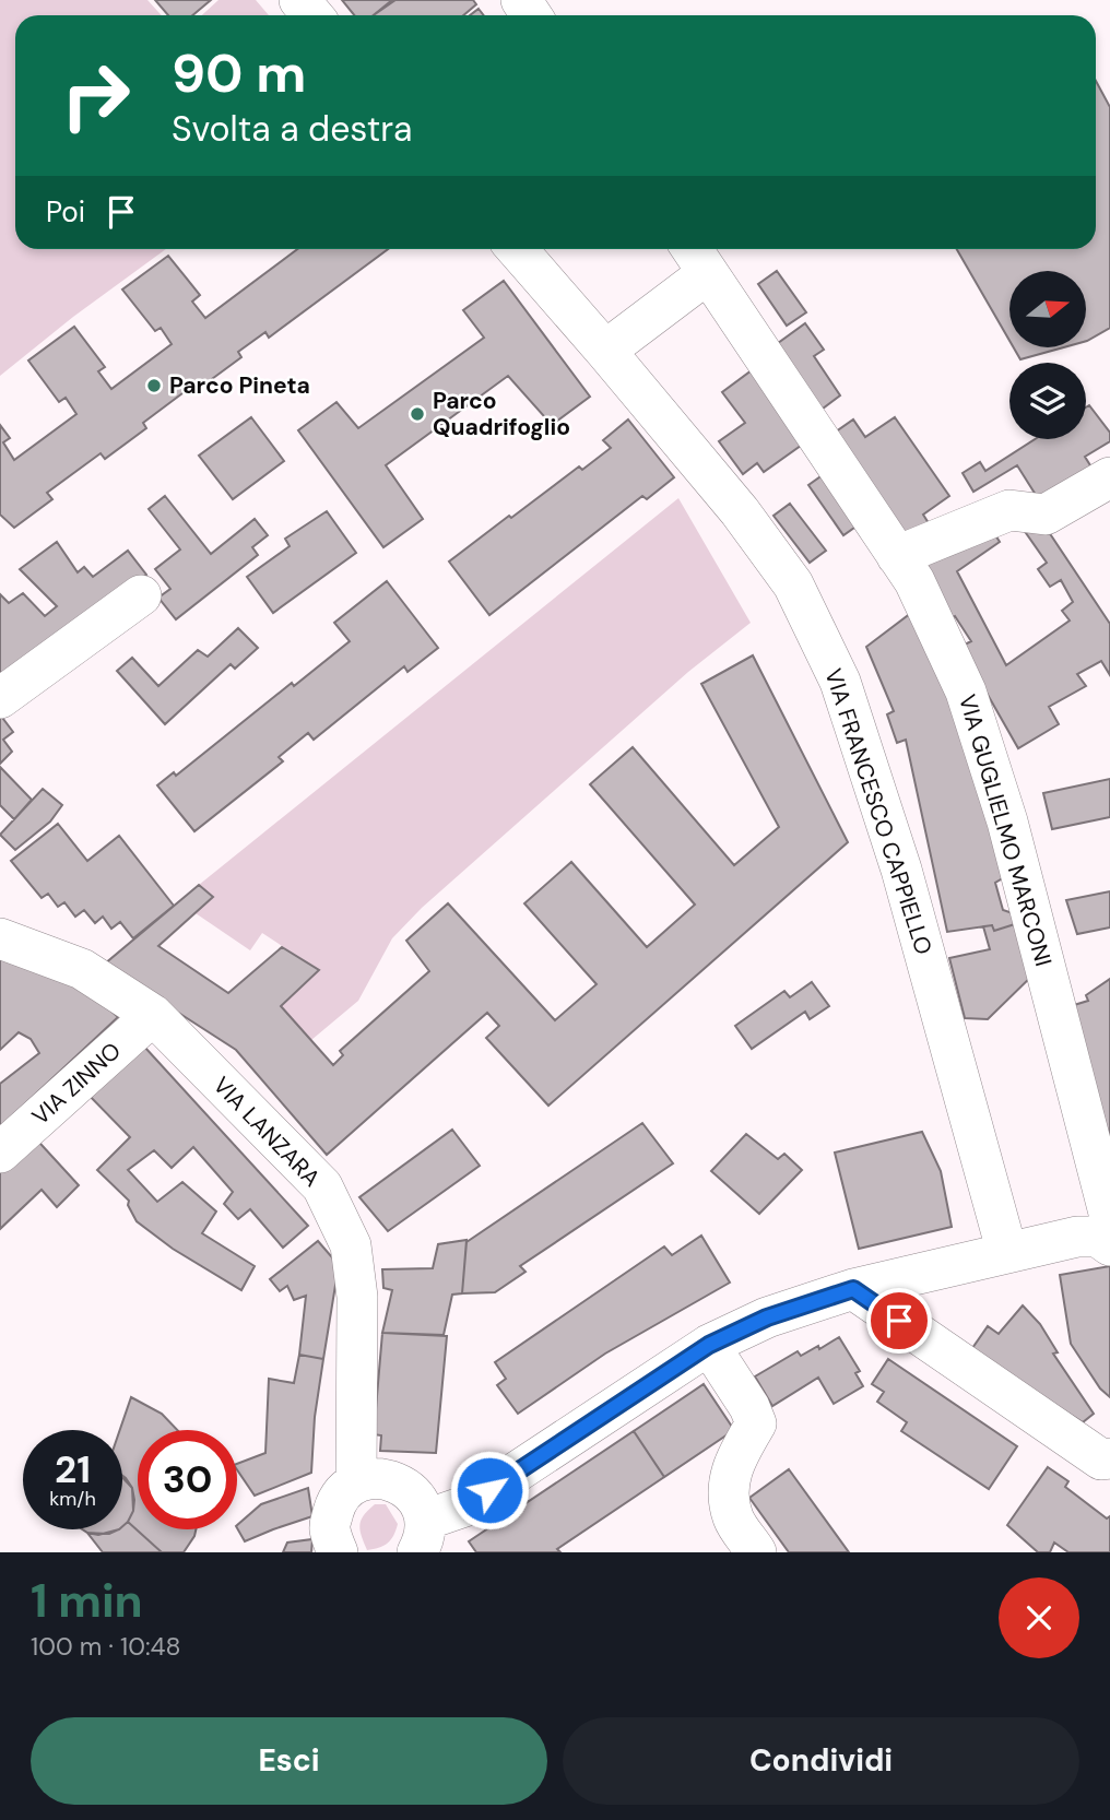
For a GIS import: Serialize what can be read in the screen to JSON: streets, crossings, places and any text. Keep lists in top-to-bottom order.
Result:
{
  "streets": {
    "street": [
      "VIA FRANCESCO CAPPIELLO",
      "VIA GUGLIELMO MARCONI",
      "VIA ZINNO",
      "VIA LANZARA"
    ]
  },
  "crossings": [
    ["VIA ZINNO", "VIA LANZARA"]
  ],
  "places": ["Parco Pineta", "Parco Quadrifoglio"],
  "north": "right",
  "page": {
    "turn": ["90 m", "Svolta a destra"],
    "then": "Poi",
    "speed": "21 km/h",
    "limit": "30",
    "heading": ["1 min", "100 m · 10:48"],
    "buttons": ["Esci", "Condividi"]
  }
}
